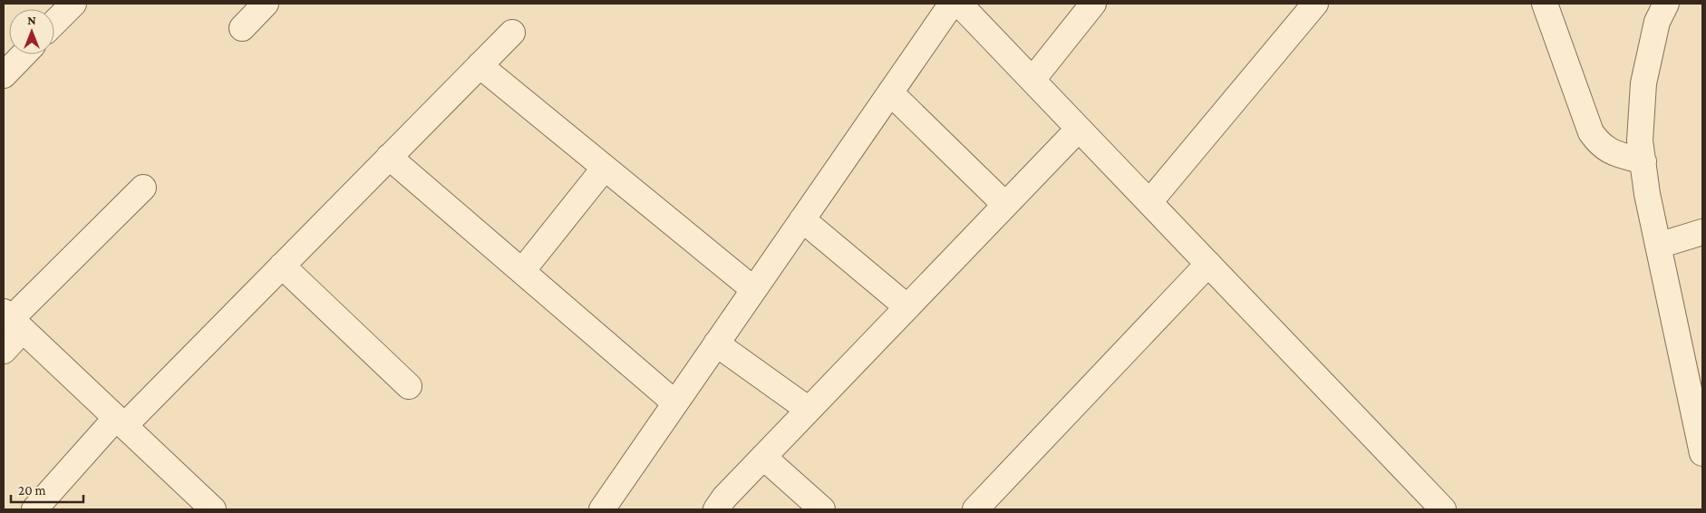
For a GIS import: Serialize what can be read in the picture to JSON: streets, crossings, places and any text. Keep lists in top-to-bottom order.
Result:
{
  "scale_bar": "20 m",
  "north": "top"
}
